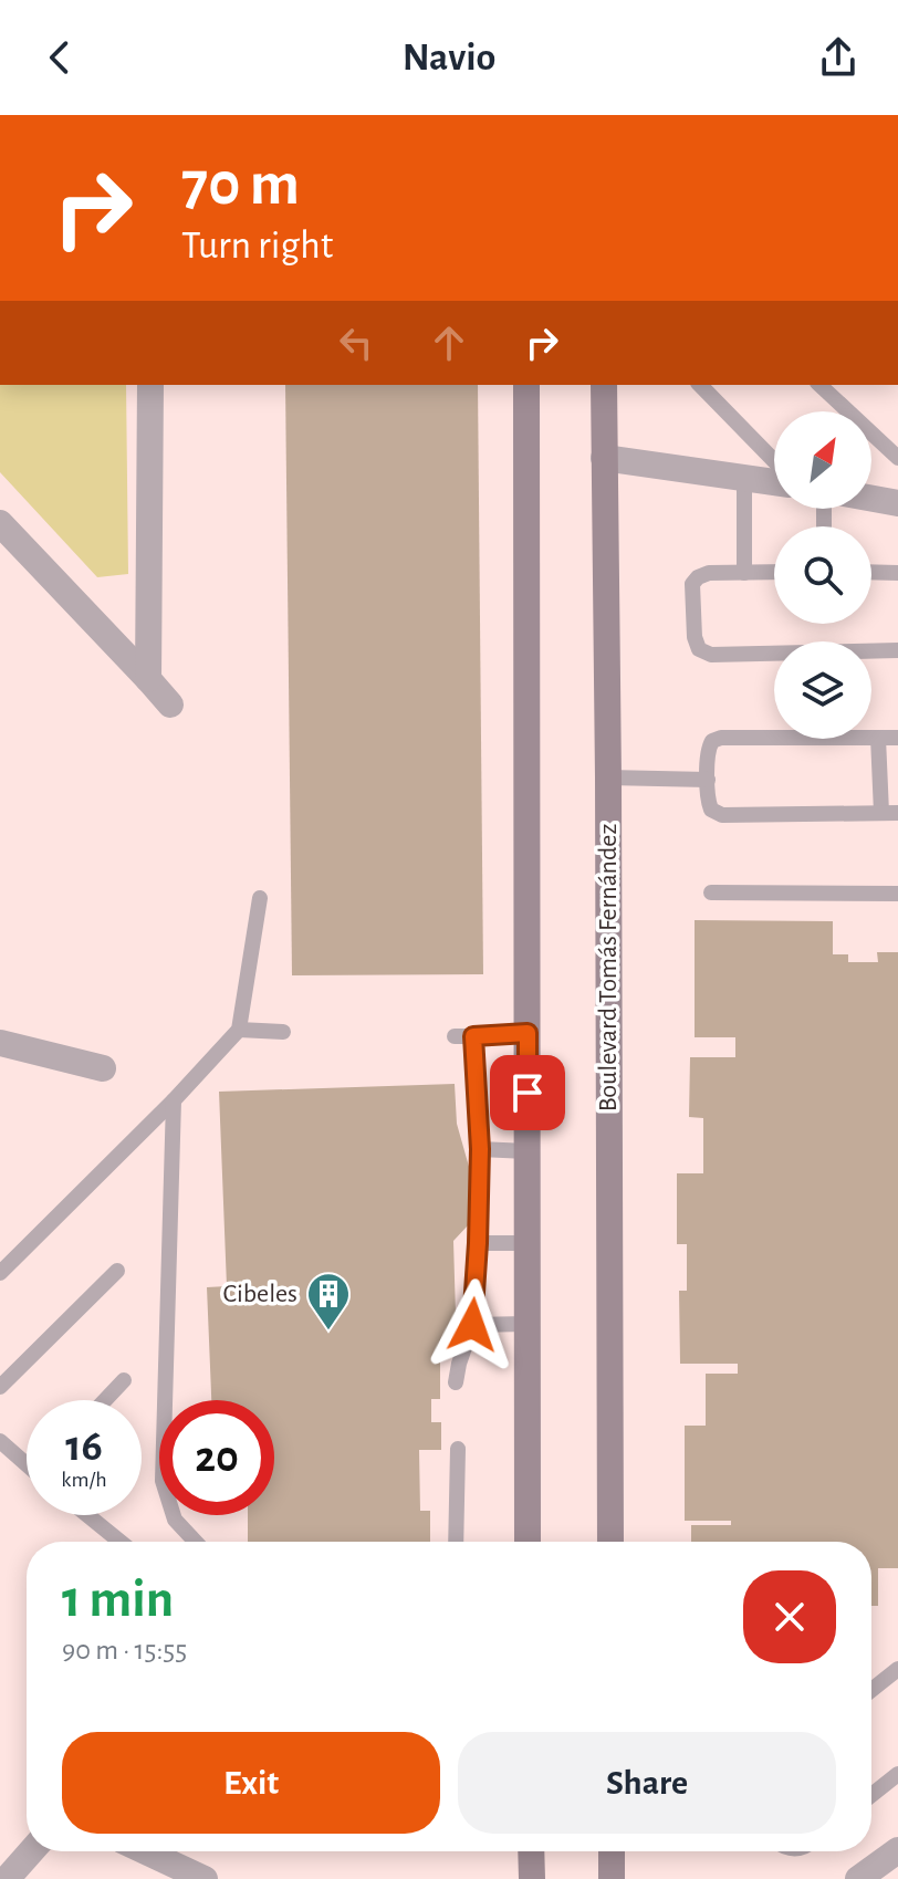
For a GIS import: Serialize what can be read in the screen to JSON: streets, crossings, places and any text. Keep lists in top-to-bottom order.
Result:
{
  "streets": {
    "main road": ["Boulevard Tomás Fernández"]
  },
  "places": {
    "building": ["Cibeles"]
  },
  "north": "top right",
  "page": {
    "header": "Navio",
    "turn": ["70 m", "Turn right"],
    "speed": "16 km/h",
    "limit": "20",
    "heading": ["1 min", "90 m · 15:55"],
    "buttons": ["Exit", "Share"]
  }
}
